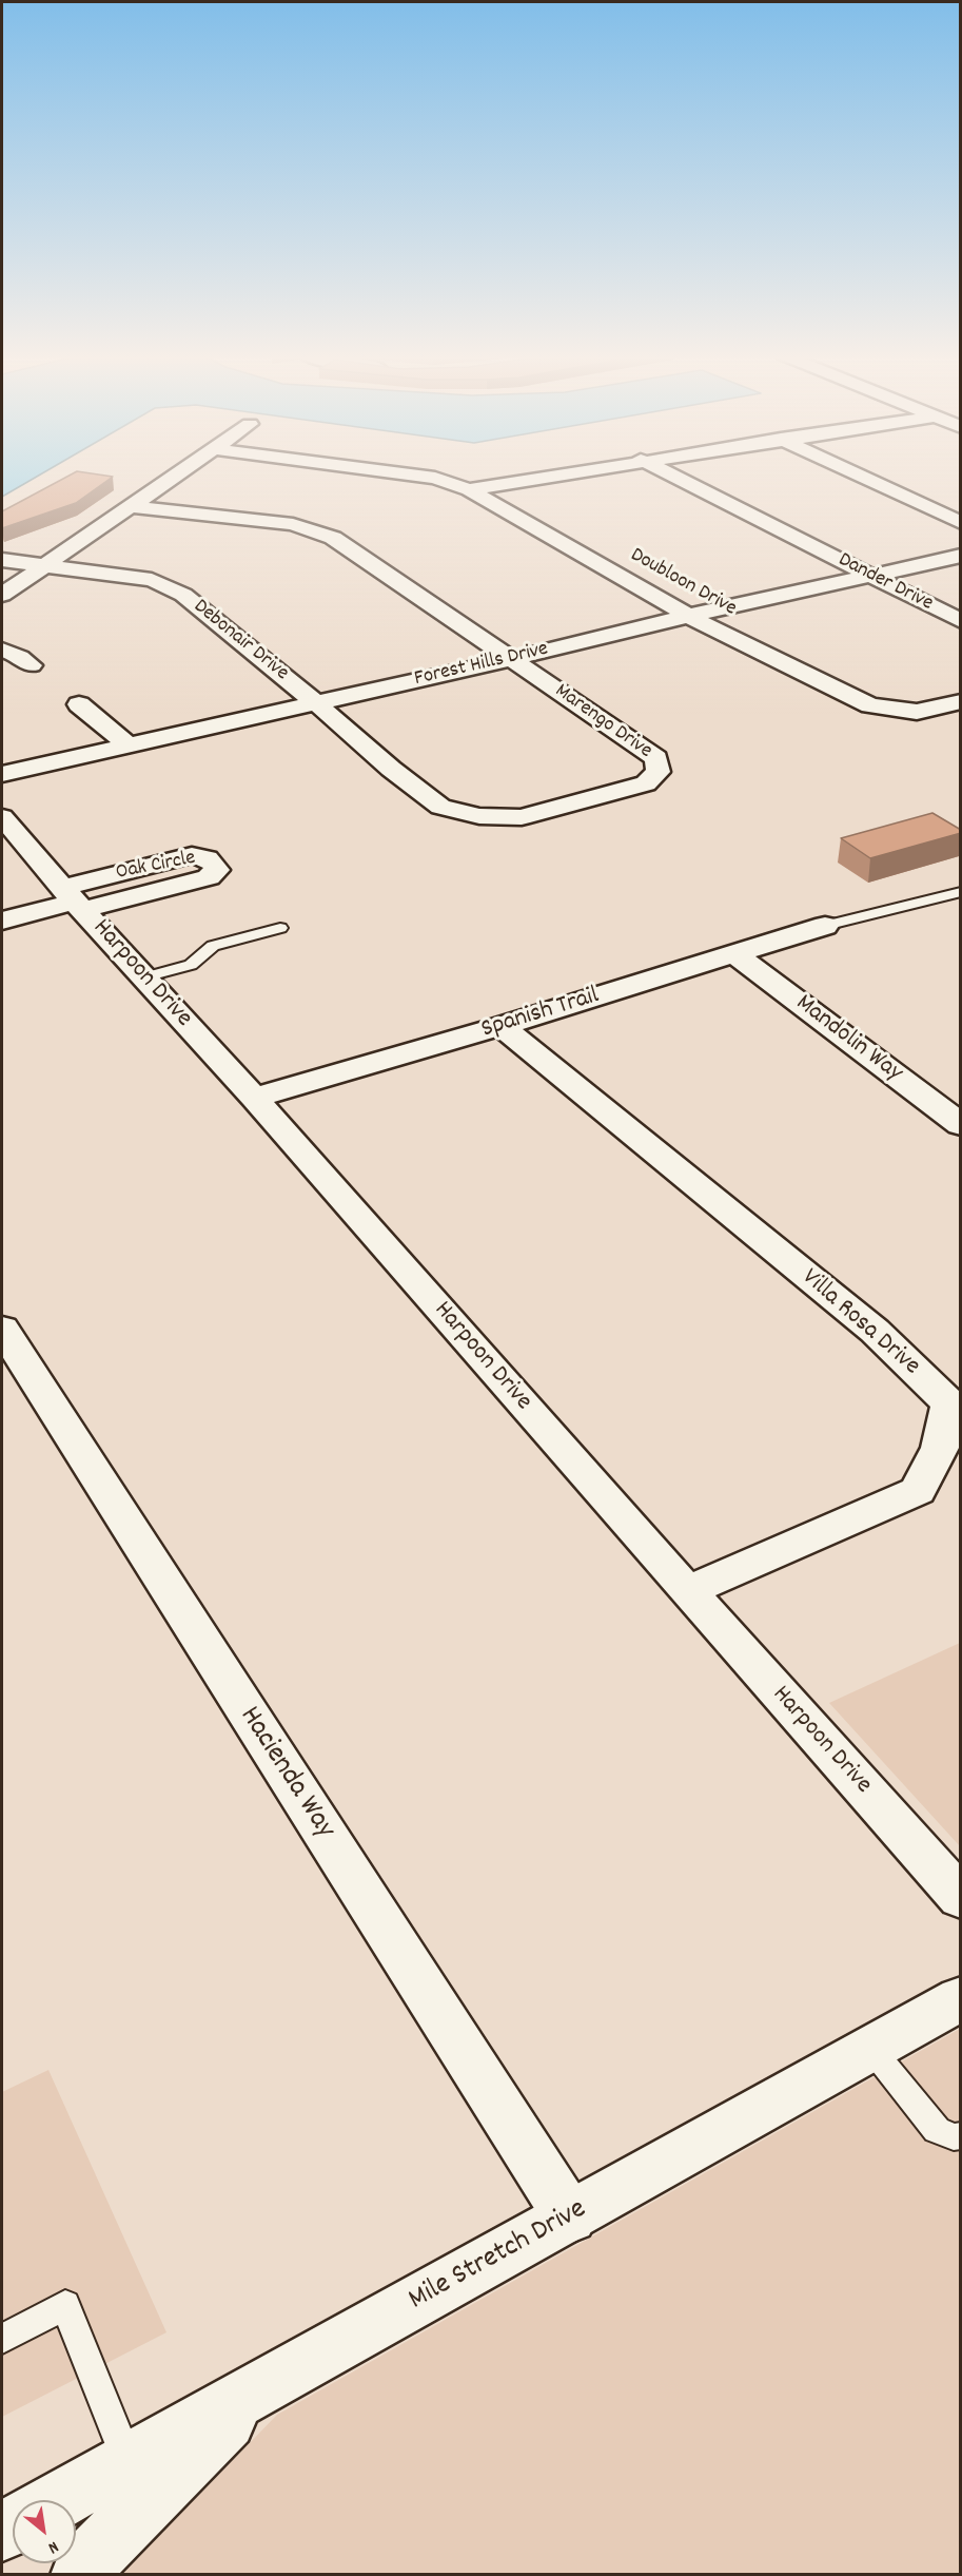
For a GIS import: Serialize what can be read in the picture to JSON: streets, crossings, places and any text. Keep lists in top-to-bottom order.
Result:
{
  "streets": {
    "street": [
      "Doubloon Drive",
      "Dander Drive",
      "Debonair Drive",
      "Forest Hills Drive",
      "Marengo Drive",
      "Harpoon Drive",
      "Spanish Trail",
      "Mandolin Way",
      "Villa Rosa Drive",
      "Hacienda Way",
      "Mile Stretch Drive"
    ]
  },
  "crossings": [
    ["Doubloon Drive", "Forest Hills Drive"],
    ["Dander Drive", "Forest Hills Drive"],
    ["Debonair Drive", "Forest Hills Drive"],
    ["Debonair Drive", "Marengo Drive"],
    ["Forest Hills Drive", "Marengo Drive"],
    ["Harpoon Drive", "Spanish Trail"],
    ["Harpoon Drive", "Villa Rosa Drive"],
    ["Spanish Trail", "Mandolin Way"],
    ["Spanish Trail", "Villa Rosa Drive"],
    ["Hacienda Way", "Mile Stretch Drive"]
  ],
  "north": "bottom right"
}
